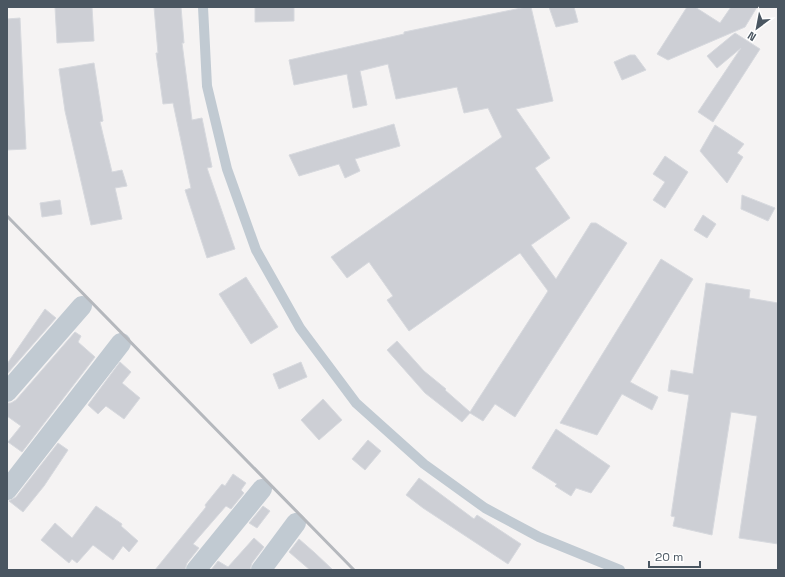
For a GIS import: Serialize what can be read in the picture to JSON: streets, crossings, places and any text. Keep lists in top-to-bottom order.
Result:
{
  "scale_bar": "20 m",
  "north": "bottom left"
}
